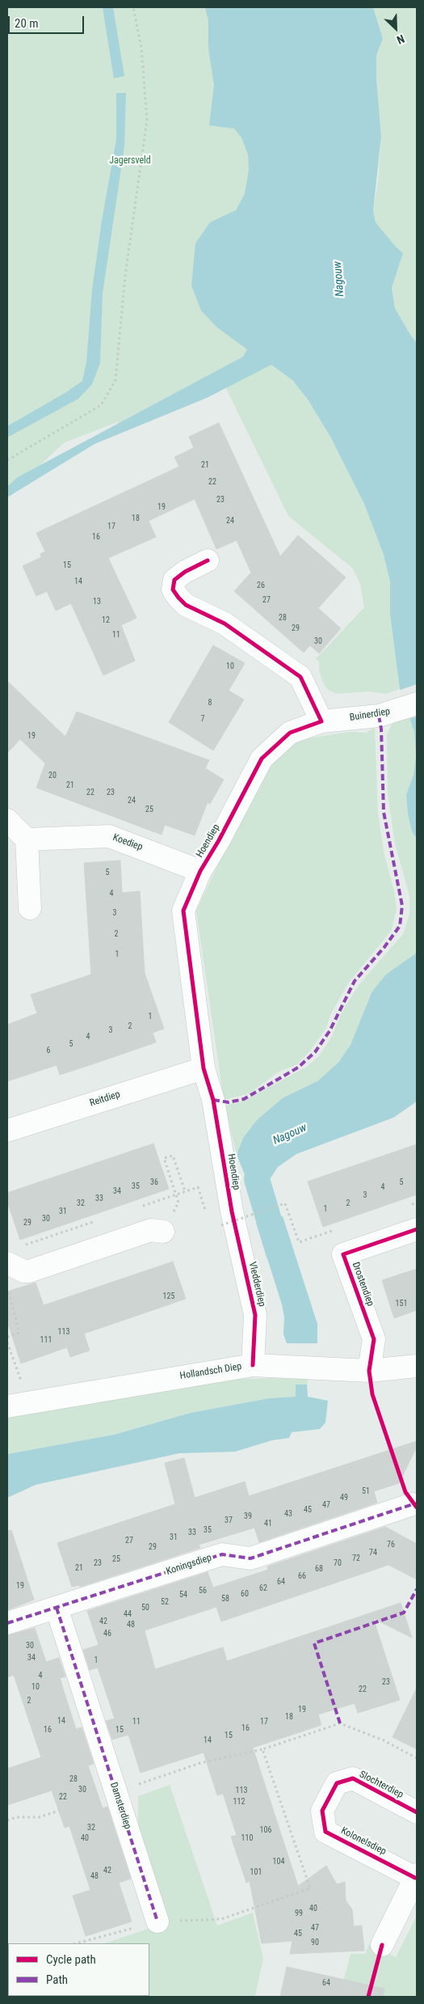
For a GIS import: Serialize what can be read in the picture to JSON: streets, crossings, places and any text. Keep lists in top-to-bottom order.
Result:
{
  "streets": {
    "street": [
      "Buinerdiep",
      "Hoendiep",
      "Koediep",
      "Reitdiep",
      "Vledderdiep",
      "Drostendiep",
      "Hollandsch Diep",
      "Koningsdiep",
      "Slochterdiep",
      "Damsterdiep",
      "Kolonelsdiep"
    ]
  },
  "crossings": [
    ["Buinerdiep", "Hoendiep"],
    ["Hoendiep", "Koediep"],
    ["Hoendiep", "Reitdiep"],
    ["Hoendiep", "Vledderdiep"],
    ["Vledderdiep", "Hollandsch Diep"],
    ["Drostendiep", "Hollandsch Diep"],
    ["Koningsdiep", "Damsterdiep"],
    ["Slochterdiep", "Kolonelsdiep"]
  ],
  "water": ["Nagouw"],
  "parks": ["Jagersveld"],
  "house_numbers": [
    "21",
    "22",
    "23",
    "19",
    "18",
    "24",
    "17",
    "16",
    "15",
    "14",
    "26",
    "27",
    "13",
    "28",
    "12",
    "29",
    "11",
    "30",
    "10",
    "8",
    "7",
    "19",
    "20",
    "21",
    "22",
    "23",
    "24",
    "25",
    "5",
    "4",
    "3",
    "2",
    "1",
    "1",
    "2",
    "3",
    "4",
    "5",
    "6",
    "36",
    "5",
    "35",
    "4",
    "34",
    "3",
    "33",
    "32",
    "2",
    "1",
    "31",
    "30",
    "29",
    "125",
    "151",
    "113",
    "111",
    "51",
    "49",
    "47",
    "45",
    "43",
    "39",
    "37",
    "41",
    "35",
    "33",
    "31",
    "27",
    "76",
    "29",
    "74",
    "72",
    "25",
    "23",
    "70",
    "21",
    "68",
    "66",
    "64",
    "19",
    "62",
    "56",
    "60",
    "54",
    "58",
    "52",
    "50",
    "44",
    "42",
    "48",
    "46",
    "30",
    "34",
    "1",
    "4",
    "23",
    "10",
    "22",
    "2",
    "19",
    "18",
    "14",
    "11",
    "17",
    "16",
    "16",
    "15",
    "15",
    "14",
    "28",
    "30",
    "113",
    "22",
    "112",
    "32",
    "106",
    "40",
    "110",
    "104",
    "42",
    "101",
    "48",
    "40",
    "99",
    "47",
    "45",
    "90",
    "64"
  ],
  "legend": ["Cycle path", "Path"],
  "scale_bar": "20 m",
  "north": "bottom right"
}
